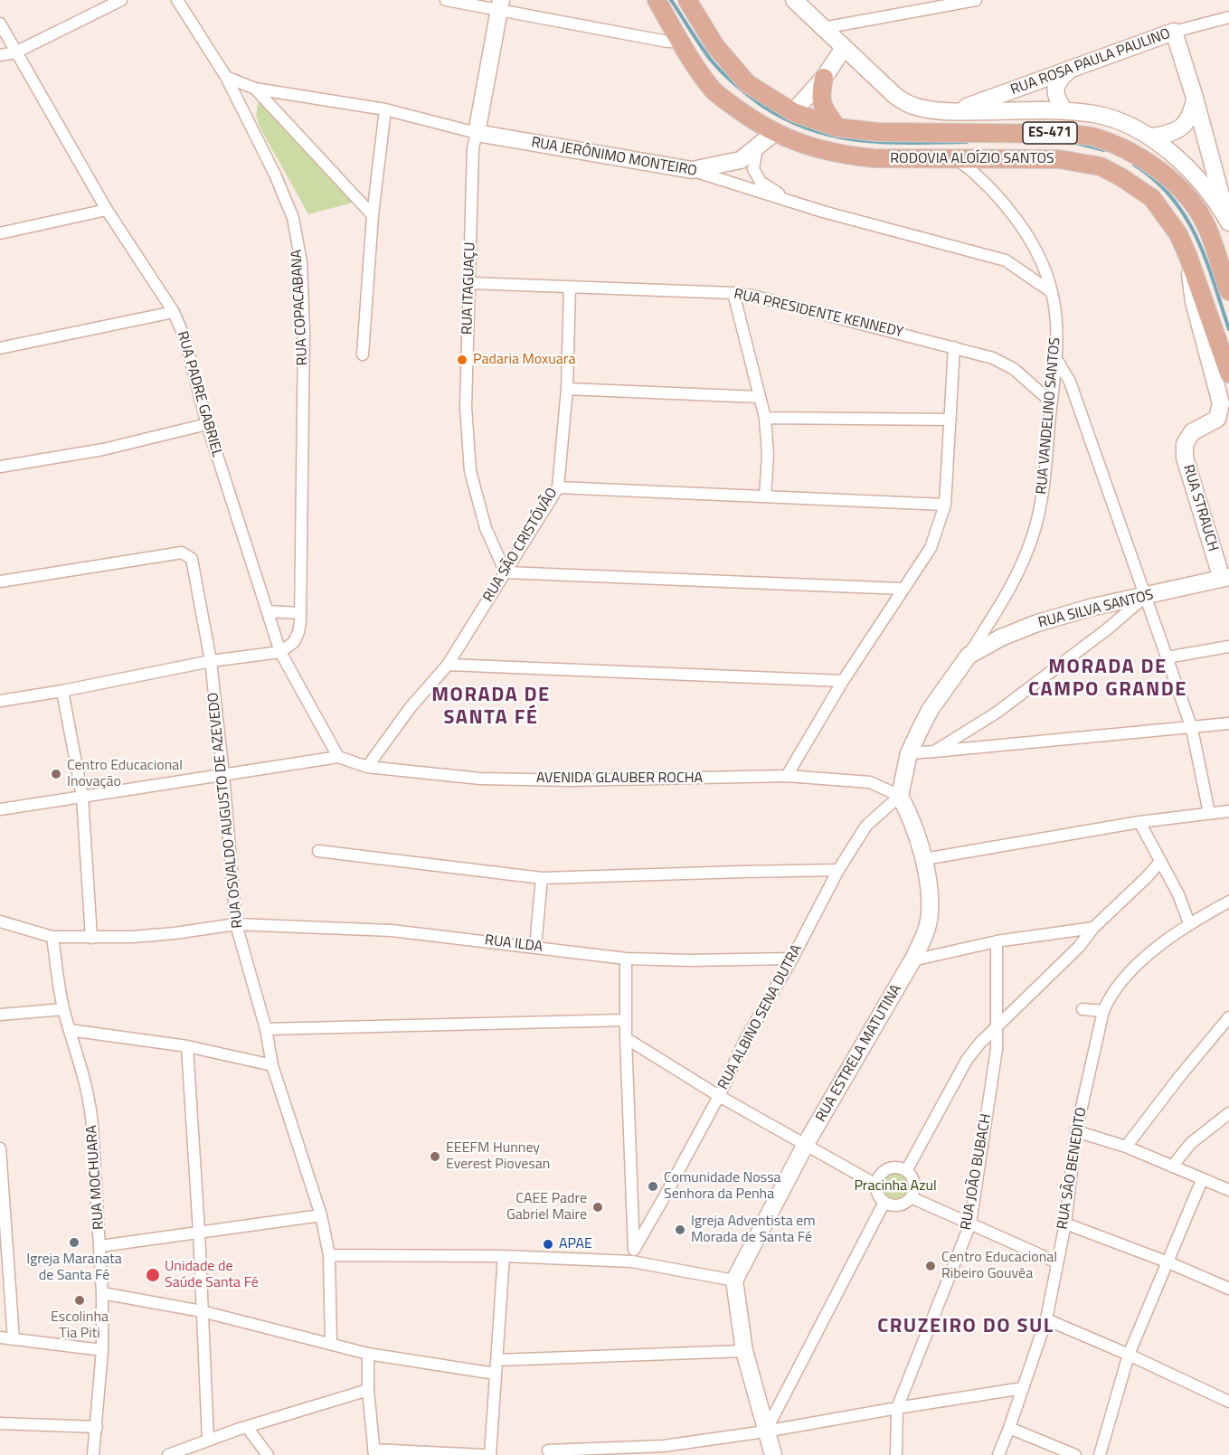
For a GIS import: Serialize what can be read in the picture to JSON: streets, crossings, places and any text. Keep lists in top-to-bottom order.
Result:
{
  "streets": {
    "main road": ["ES-471", "RODOVIA ALOÍZIO SANTOS"],
    "street": [
      "RUA ROSA PAULA PAULINO",
      "RUA JERÔNIMO MONTEIRO",
      "RUA ITAGUAÇU",
      "RUA COPACABANA",
      "RUA PRESIDENTE KENNEDY",
      "RUA PADRE GABRIEL",
      "RUA VANDELINO SANTOS",
      "RUA STRAUCH",
      "RUA SÃO CRISTÓVÃO",
      "RUA SILVA SANTOS",
      "AVENIDA GLAUBER ROCHA",
      "RUA OSVALDO AUGUSTO DE AZEVEDO",
      "RUA ILDA",
      "RUA ALBINO SENA DUTRA",
      "RUA ESTRELA MATUTINA",
      "RUA SÃO BENEDITO",
      "RUA JOÃO BUBACH",
      "RUA MOCHUARA"
    ]
  },
  "crossings": [
    ["RUA JERÔNIMO MONTEIRO", "RUA ITAGUAÇU"],
    ["RUA JERÔNIMO MONTEIRO", "RUA COPACABANA"],
    ["RUA JERÔNIMO MONTEIRO", "RUA VANDELINO SANTOS"],
    ["RODOVIA ALOÍZIO SANTOS", "RUA VANDELINO SANTOS"],
    ["RODOVIA ALOÍZIO SANTOS", "RUA STRAUCH"],
    ["RUA ITAGUAÇU", "RUA PRESIDENTE KENNEDY"],
    ["RUA ITAGUAÇU", "RUA SÃO CRISTÓVÃO"],
    ["RUA COPACABANA", "RUA PADRE GABRIEL"],
    ["RUA PRESIDENTE KENNEDY", "RUA VANDELINO SANTOS"],
    ["RUA PRESIDENTE KENNEDY", "RUA SÃO CRISTÓVÃO"],
    ["RUA PADRE GABRIEL", "AVENIDA GLAUBER ROCHA"],
    ["RUA VANDELINO SANTOS", "RUA SILVA SANTOS"],
    ["RUA STRAUCH", "RUA SILVA SANTOS"],
    ["RUA SÃO CRISTÓVÃO", "AVENIDA GLAUBER ROCHA"],
    ["AVENIDA GLAUBER ROCHA", "RUA ALBINO SENA DUTRA"],
    ["AVENIDA GLAUBER ROCHA", "RUA ESTRELA MATUTINA"],
    ["RUA OSVALDO AUGUSTO DE AZEVEDO", "RUA ILDA"],
    ["RUA ILDA", "RUA ALBINO SENA DUTRA"],
    ["RUA ILDA", "RUA MOCHUARA"],
    ["RUA ALBINO SENA DUTRA", "RUA ESTRELA MATUTINA"]
  ],
  "districts": ["MORADA DE CAMPO GRANDE", "MORADA DE SANTA FÉ", "CRUZEIRO DO SUL"],
  "parks": ["Pracinha Azul"],
  "places": [
    "Padaria Moxuara",
    "Centro Educacional Inovação",
    "EEEFM Hunney Everest Piovesan",
    "Comunidade Nossa Senhora da Penha",
    "CAEE Padre Gabriel Maire",
    "Igreja Adventista em Morada de Santa Fé",
    "Igreja Maranata de Santa Fé",
    "APAE",
    "Centro Educacional Ribeiro Gouvêa",
    "Unidade de Saúde Santa Fé",
    "Escolinha Tia Piti"
  ]
}
